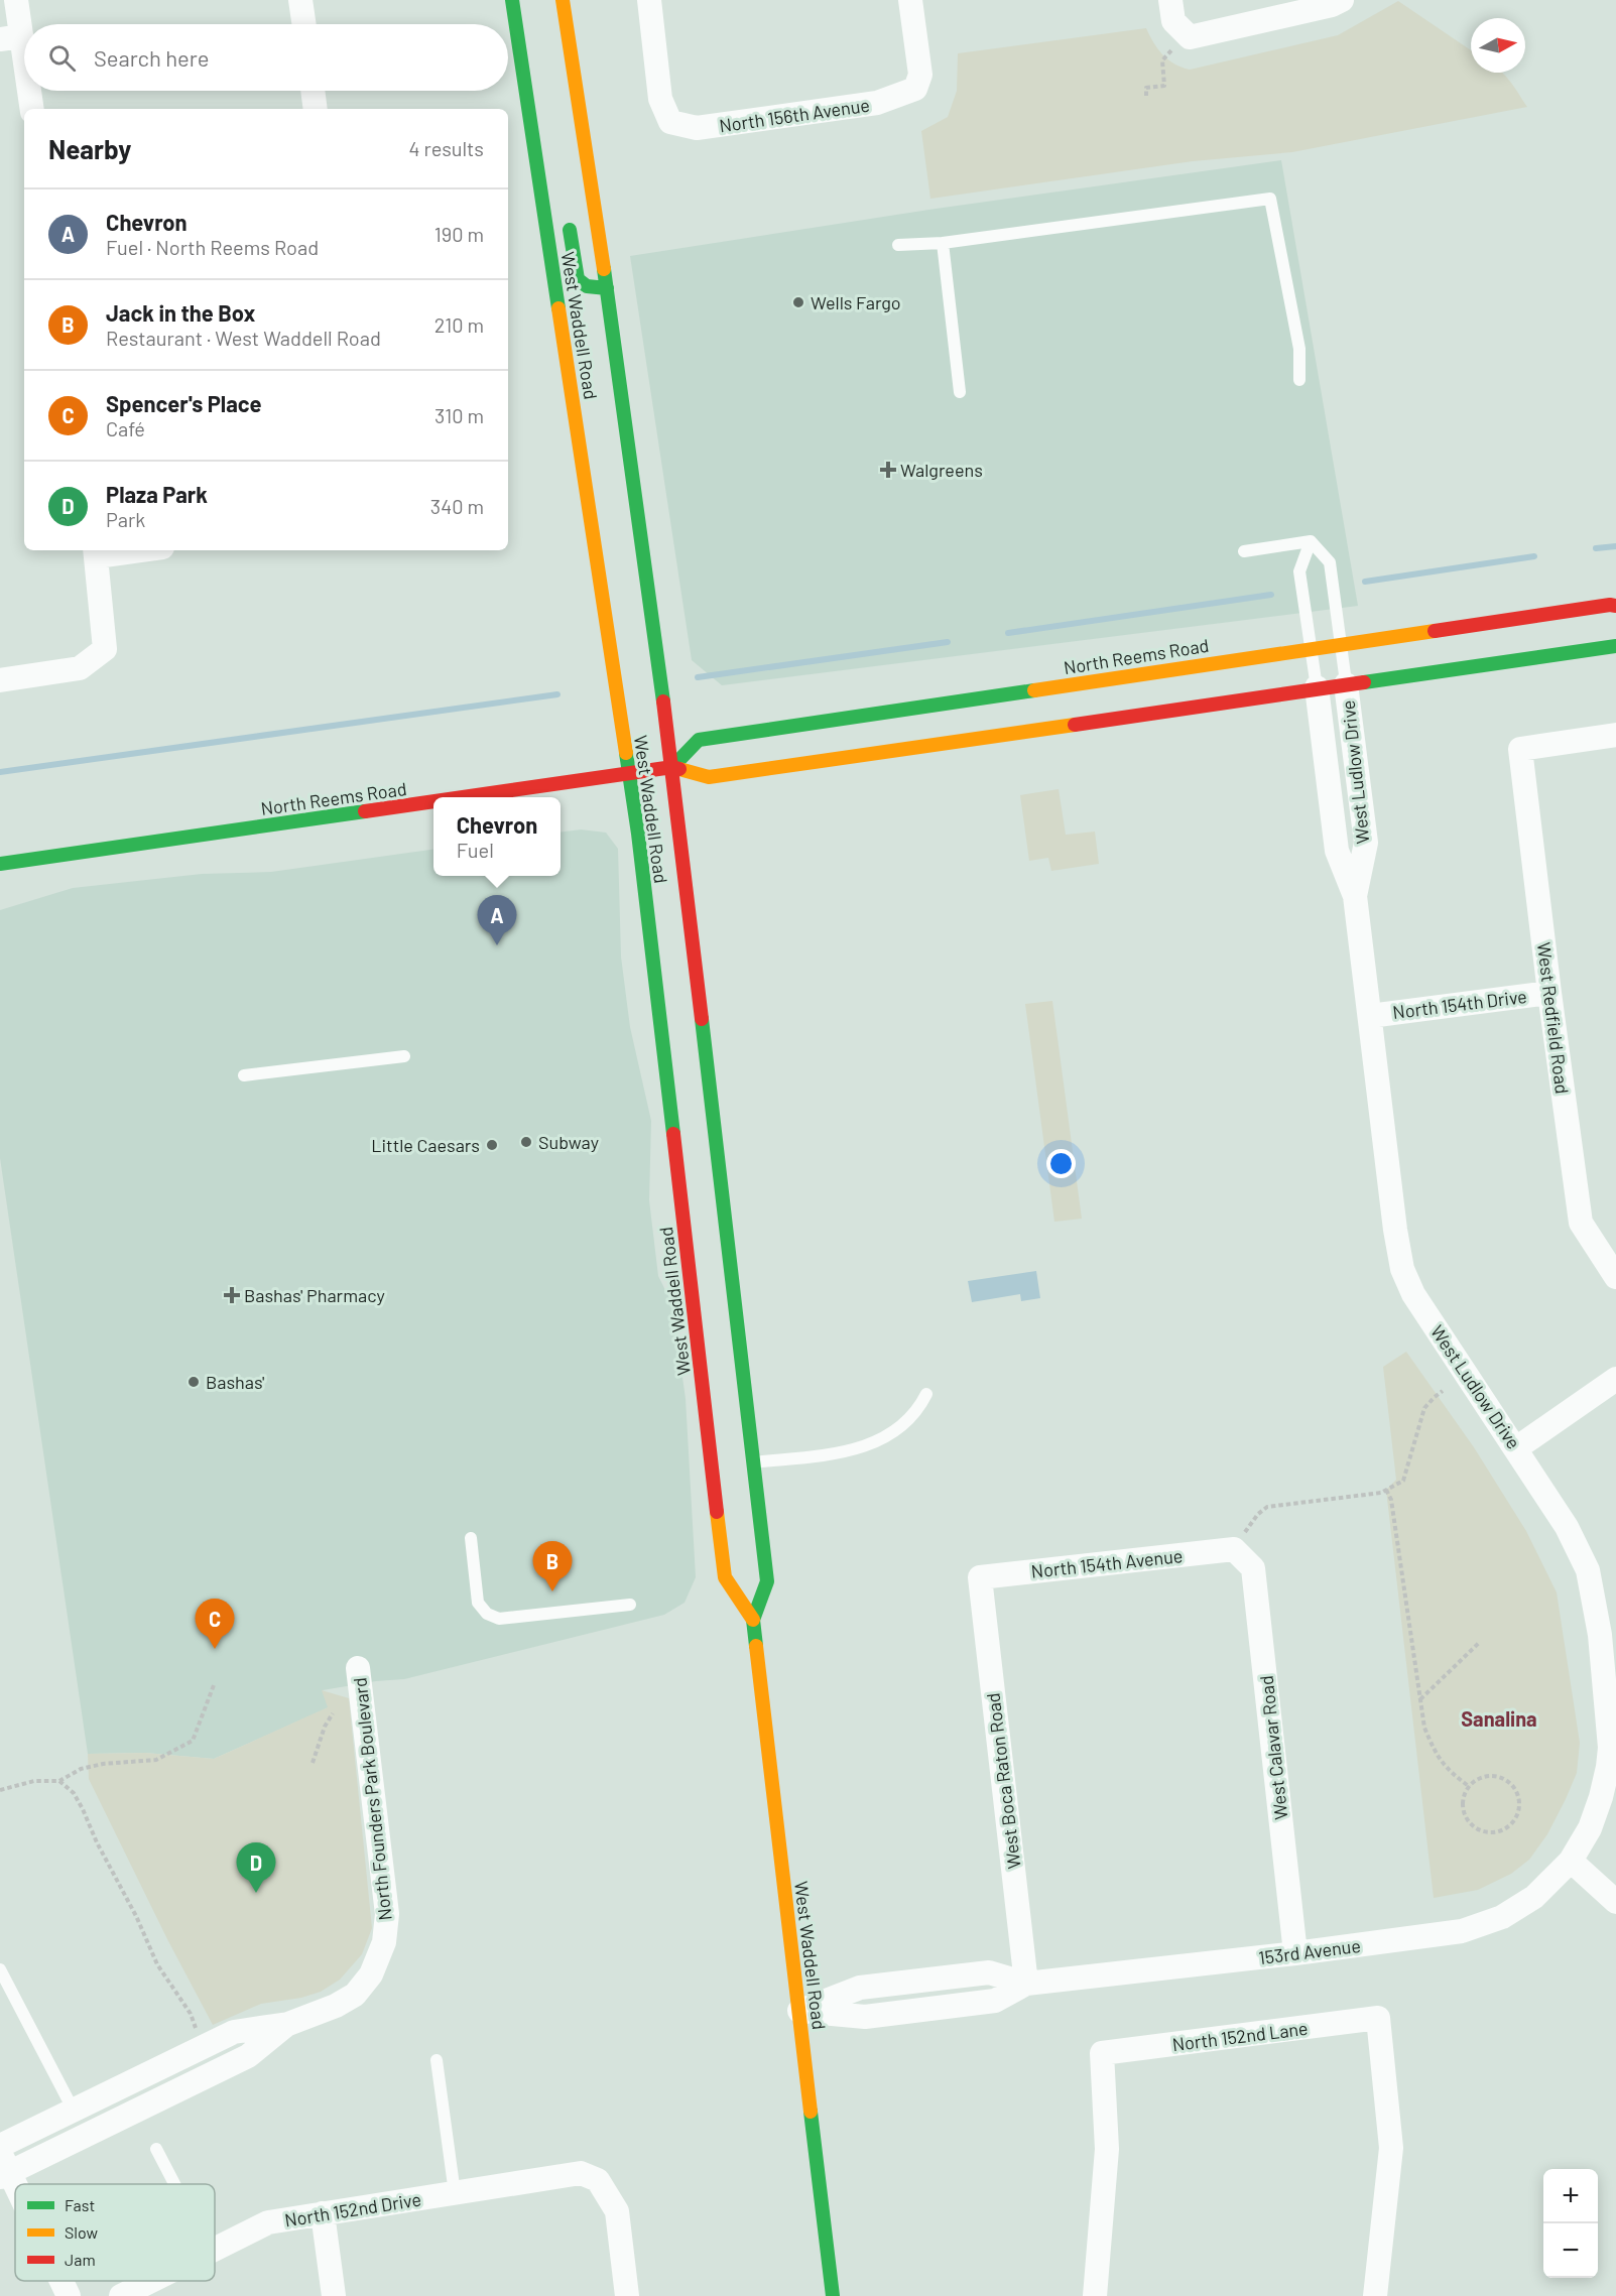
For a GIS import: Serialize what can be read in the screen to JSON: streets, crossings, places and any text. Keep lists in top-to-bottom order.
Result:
{
  "streets": {
    "main road": ["West Waddell Road", "North Reems Road"],
    "street": [
      "North 156th Avenue",
      "West Ludlow Drive",
      "North 154th Drive",
      "West Redfield Road",
      "North 154th Avenue",
      "West Calavar Road",
      "West Boca Raton Road",
      "North Founders Park Boulevard",
      "153rd Avenue",
      "North 152nd Lane",
      "North 152nd Drive"
    ]
  },
  "crossings": [
    ["West Waddell Road", "North Reems Road"],
    ["West Waddell Road", "153rd Avenue"],
    ["North Reems Road", "West Ludlow Drive"],
    ["West Ludlow Drive", "North 154th Drive"],
    ["West Ludlow Drive", "153rd Avenue"],
    ["North 154th Drive", "West Redfield Road"],
    ["North 154th Avenue", "West Calavar Road"],
    ["North 154th Avenue", "West Boca Raton Road"],
    ["West Calavar Road", "153rd Avenue"],
    ["West Boca Raton Road", "153rd Avenue"]
  ],
  "districts": ["Sanalina"],
  "places": {
    "other": [
      "Wells Fargo",
      "Subway",
      "Little Caesars",
      "Bashas'"
    ],
    "health": ["Walgreens", "Bashas' Pharmacy"]
  },
  "legend": ["Fast", "Slow", "Jam"],
  "north": "right",
  "page": {
    "search": "Search here",
    "heading": ["Nearby", "4 results"],
    "list": [
      {
        "mark": "A",
        "name": "Chevron",
        "note": "Fuel · North Reems Road",
        "value": "190 m"
      },
      {
        "mark": "B",
        "name": "Jack in the Box",
        "note": "Restaurant · West Waddell Road",
        "value": "210 m"
      },
      {
        "mark": "C",
        "name": "Spencer's Place",
        "note": "Café",
        "value": "310 m"
      },
      {
        "mark": "D",
        "name": "Plaza Park",
        "note": "Park",
        "value": "340 m"
      }
    ],
    "popup": ["Chevron", "Fuel"],
    "pins": [
      "A",
      "B",
      "C",
      "D"
    ],
    "map_buttons": ["+", "−"]
  }
}
